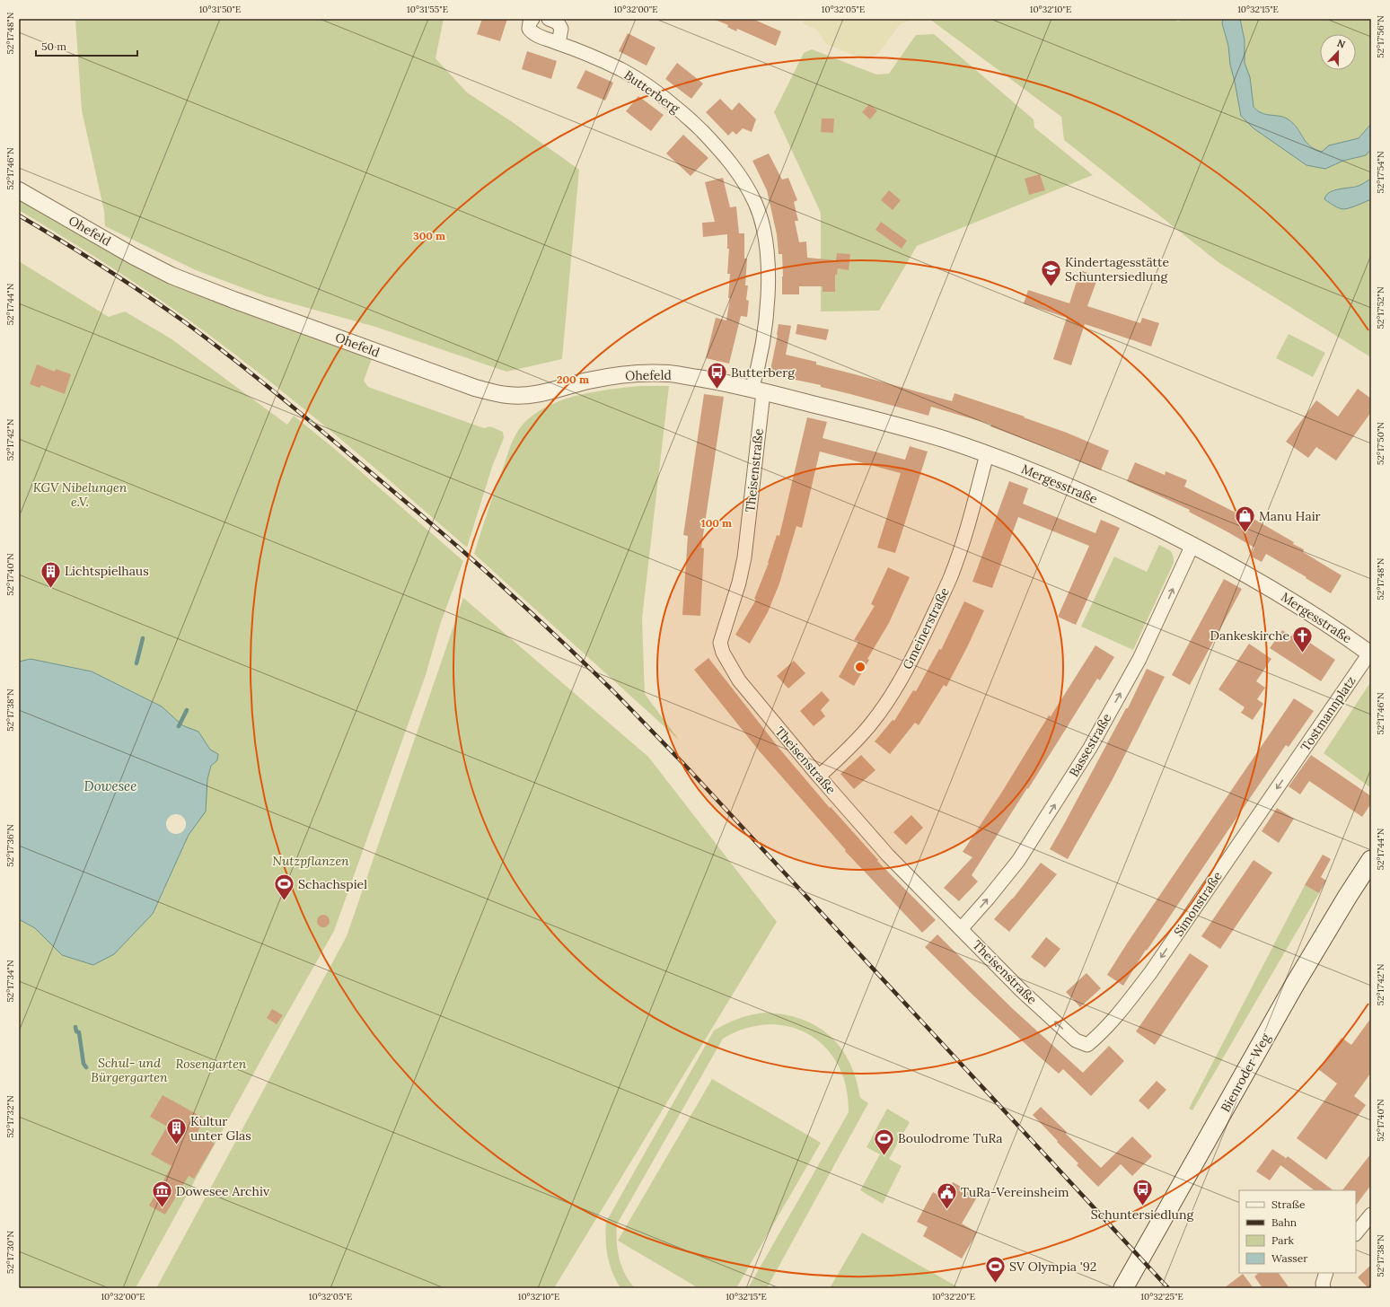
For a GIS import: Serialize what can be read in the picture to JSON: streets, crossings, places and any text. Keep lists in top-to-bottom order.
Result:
{
  "streets": {
    "main road": ["Bienroder Weg"],
    "street": [
      "Butterberg",
      "Ohefeld",
      "Theisenstraße",
      "Mergesstraße",
      "Gmeinerstraße",
      "Tostmannplatz",
      "Bassestraße",
      "Simonstraße"
    ]
  },
  "crossings": [
    ["Butterberg", "Theisenstraße"],
    ["Butterberg", "Mergesstraße"],
    ["Ohefeld", "Mergesstraße"],
    ["Theisenstraße", "Mergesstraße"],
    ["Theisenstraße", "Gmeinerstraße"],
    ["Theisenstraße", "Bassestraße"],
    ["Theisenstraße", "Simonstraße"],
    ["Mergesstraße", "Gmeinerstraße"],
    ["Mergesstraße", "Tostmannplatz"],
    ["Mergesstraße", "Bassestraße"],
    ["Tostmannplatz", "Simonstraße"]
  ],
  "one_way": ["Bassestraße", "Simonstraße"],
  "water": ["Dowesee"],
  "parks": [
    "KGV Nibelungen e.V.",
    "Nutzpflanzen",
    "Schul- und Bürgergarten",
    "Rosengarten"
  ],
  "places": {
    "school or university": ["Kindertagesstätte Schuntersiedlung"],
    "bus stop": ["Butterberg", "Schuntersiedlung"],
    "shop": ["Manu Hair"],
    "building": ["Lichtspielhaus", "Kultur unter Glas"],
    "church": ["Dankeskirche"],
    "sports": ["Schachspiel", "Boulodrome TuRa", "SV Olympia '92"],
    "museum": ["Dowesee Archiv"],
    "public building": ["TuRa-Vereinsheim"]
  },
  "legend": [
    "Straße",
    "Bahn",
    "Park",
    "Wasser"
  ],
  "scale_bar": "50 m",
  "north": "top",
  "coordinates": [
    "10°31'50\"E",
    "10°31'55\"E",
    "10°32'00\"E",
    "10°32'05\"E",
    "10°32'10\"E",
    "10°32'15\"E",
    "52°17'48\"N",
    "52°17'56\"N",
    "52°17'46\"N",
    "52°17'54\"N",
    "52°17'44\"N",
    "52°17'52\"N",
    "52°17'42\"N",
    "52°17'50\"N",
    "52°17'40\"N",
    "52°17'38\"N",
    "52°17'36\"N",
    "52°17'34\"N",
    "52°17'32\"N",
    "52°17'30\"N",
    "10°32'20\"E",
    "10°32'25\"E"
  ],
  "rings": ["300 m", "200 m", "100 m"]
}
